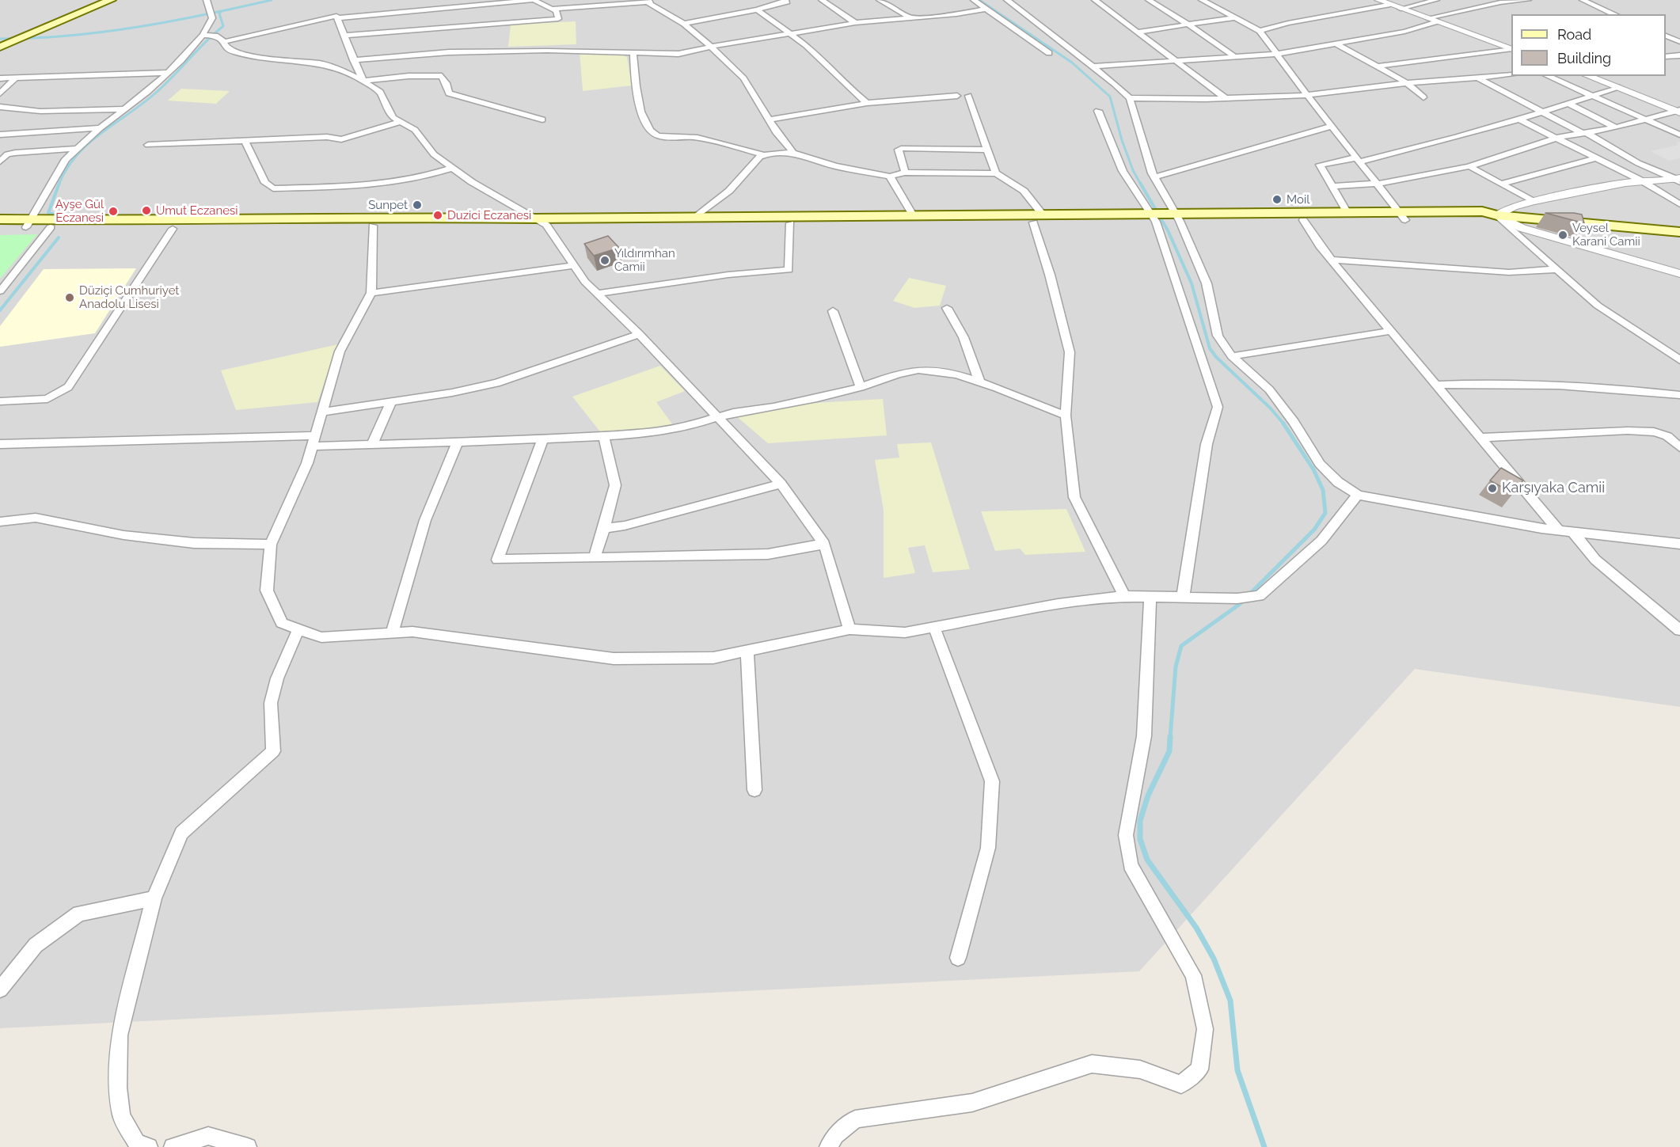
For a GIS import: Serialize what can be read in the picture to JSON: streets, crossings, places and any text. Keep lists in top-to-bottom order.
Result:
{
  "places": [
    "Moil",
    "Sunpet",
    "Umut Eczanesi",
    "Ayşe Gül Eczanesi",
    "Duzici Eczanesi",
    "Veysel Karani Camii",
    "Yıldırımhan Camii",
    "Düziçi Cumhuriyet Anadolu Lisesi",
    "Karşıyaka Camii"
  ],
  "legend": ["Road", "Building"]
}
